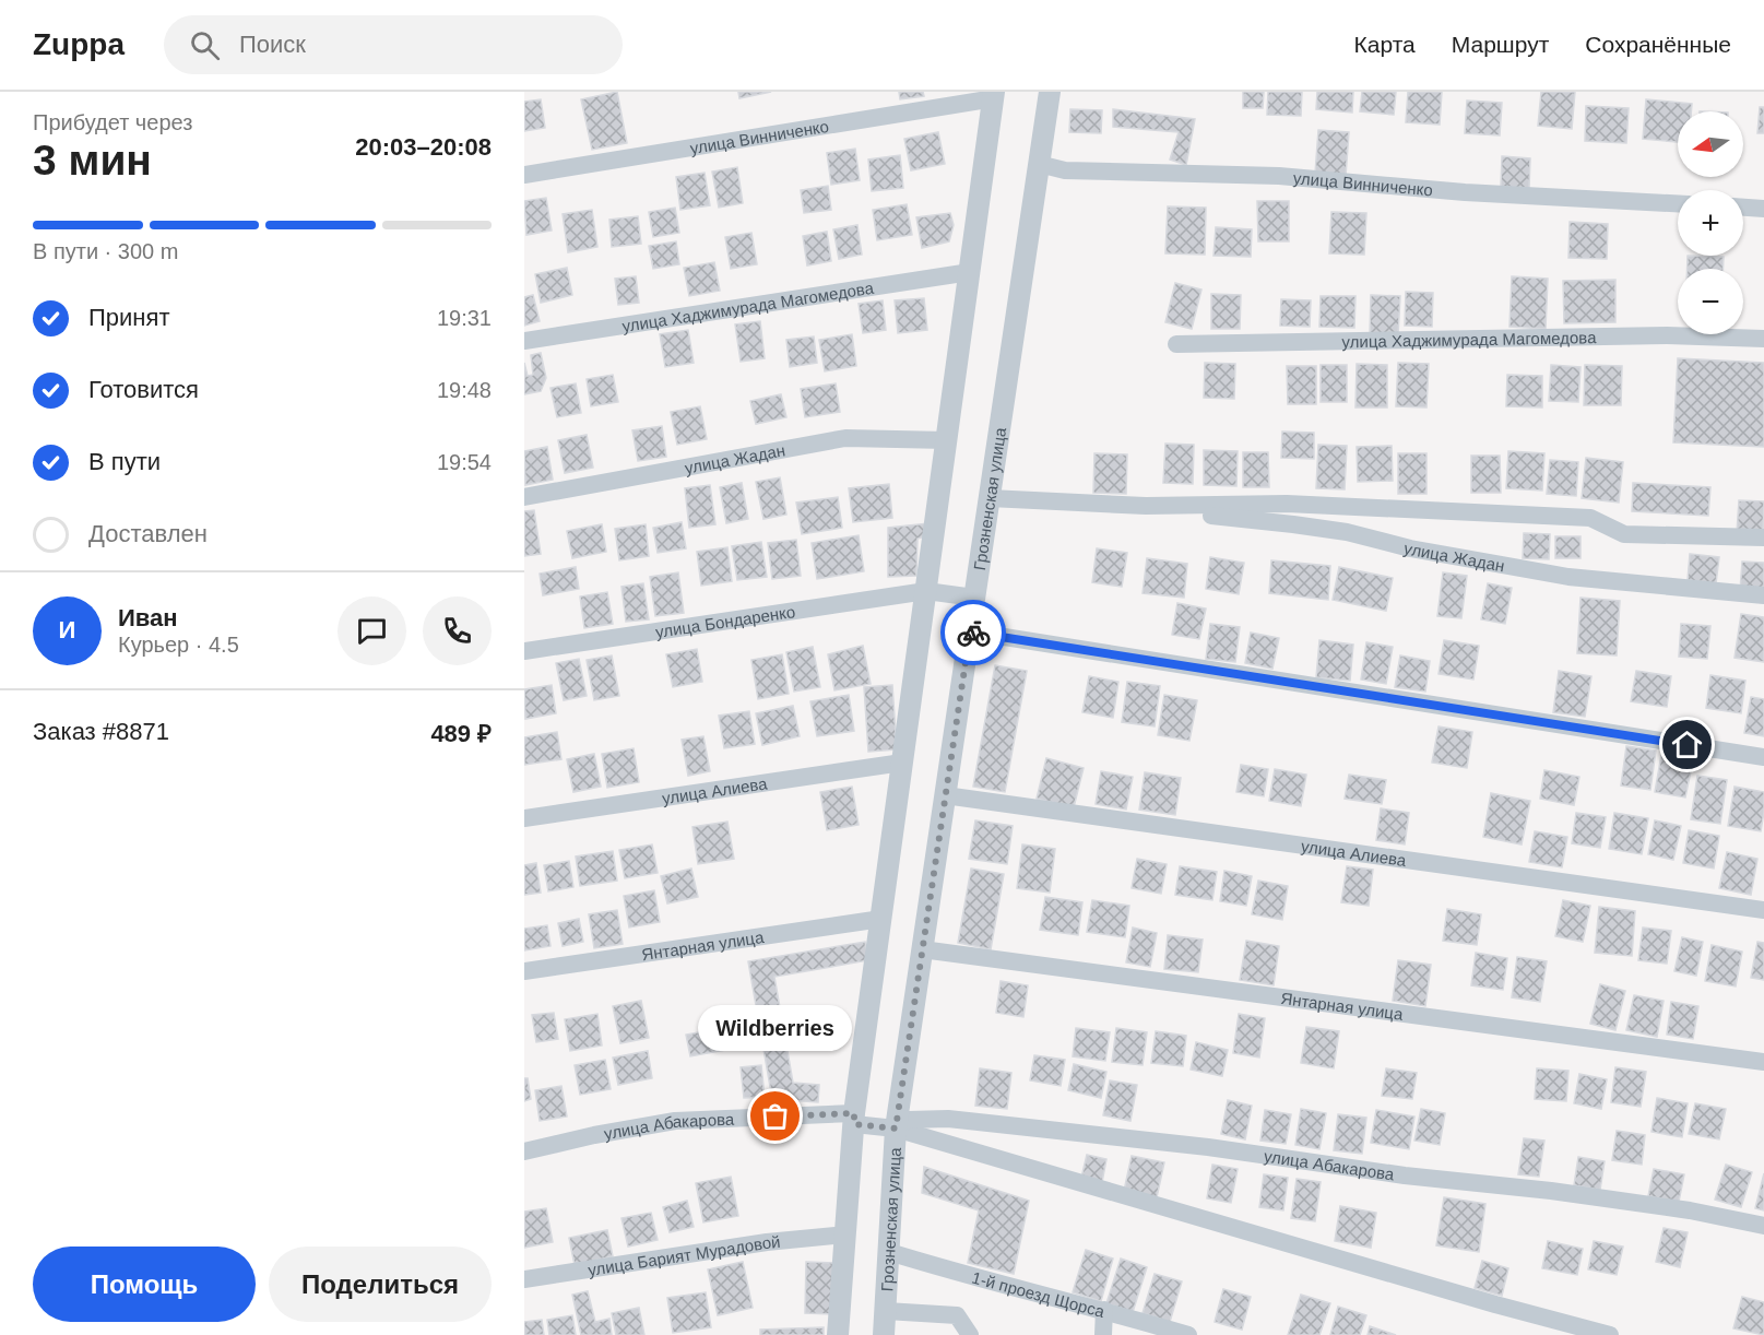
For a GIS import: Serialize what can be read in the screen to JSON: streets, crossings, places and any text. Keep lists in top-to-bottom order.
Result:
{
  "streets": {
    "street": [
      "улица Винниченко",
      "улица Хаджимурада Магомедова",
      "улица Жадан",
      "Грозненская улица",
      "улица Бондаренко",
      "улица Алиева",
      "Янтарная улица",
      "улица Абакарова",
      "улица Барият Мурадовой",
      "1-й проезд Щорса"
    ]
  },
  "crossings": [
    ["улица Винниченко", "Грозненская улица"],
    ["Грозненская улица", "улица Бондаренко"],
    ["Грозненская улица", "улица Алиева"],
    ["Грозненская улица", "Янтарная улица"],
    ["Грозненская улица", "улица Абакарова"],
    ["Грозненская улица", "1-й проезд Щорса"]
  ],
  "places": ["Wildberries"],
  "north": "left",
  "page": {
    "header": "Zuppa",
    "search": "Поиск",
    "nav": ["Карта", "Маршрут", "Сохранённые"],
    "heading": ["3 мин", "Прибудет через", "20:03–20:08"],
    "panel": [
      "Иван",
      "Курьер · 4.5",
      "Заказ #8871",
      "489 ₽"
    ],
    "map_buttons": ["+", "−"],
    "bar": "В пути · 300 m",
    "list": [
      ["Принят", "19:31"],
      ["Готовится", "19:48"],
      ["В пути", "19:54"],
      "Доставлен"
    ],
    "round": "И",
    "bubble": "Wildberries",
    "buttons": ["Помощь", "Поделиться"]
  }
}
